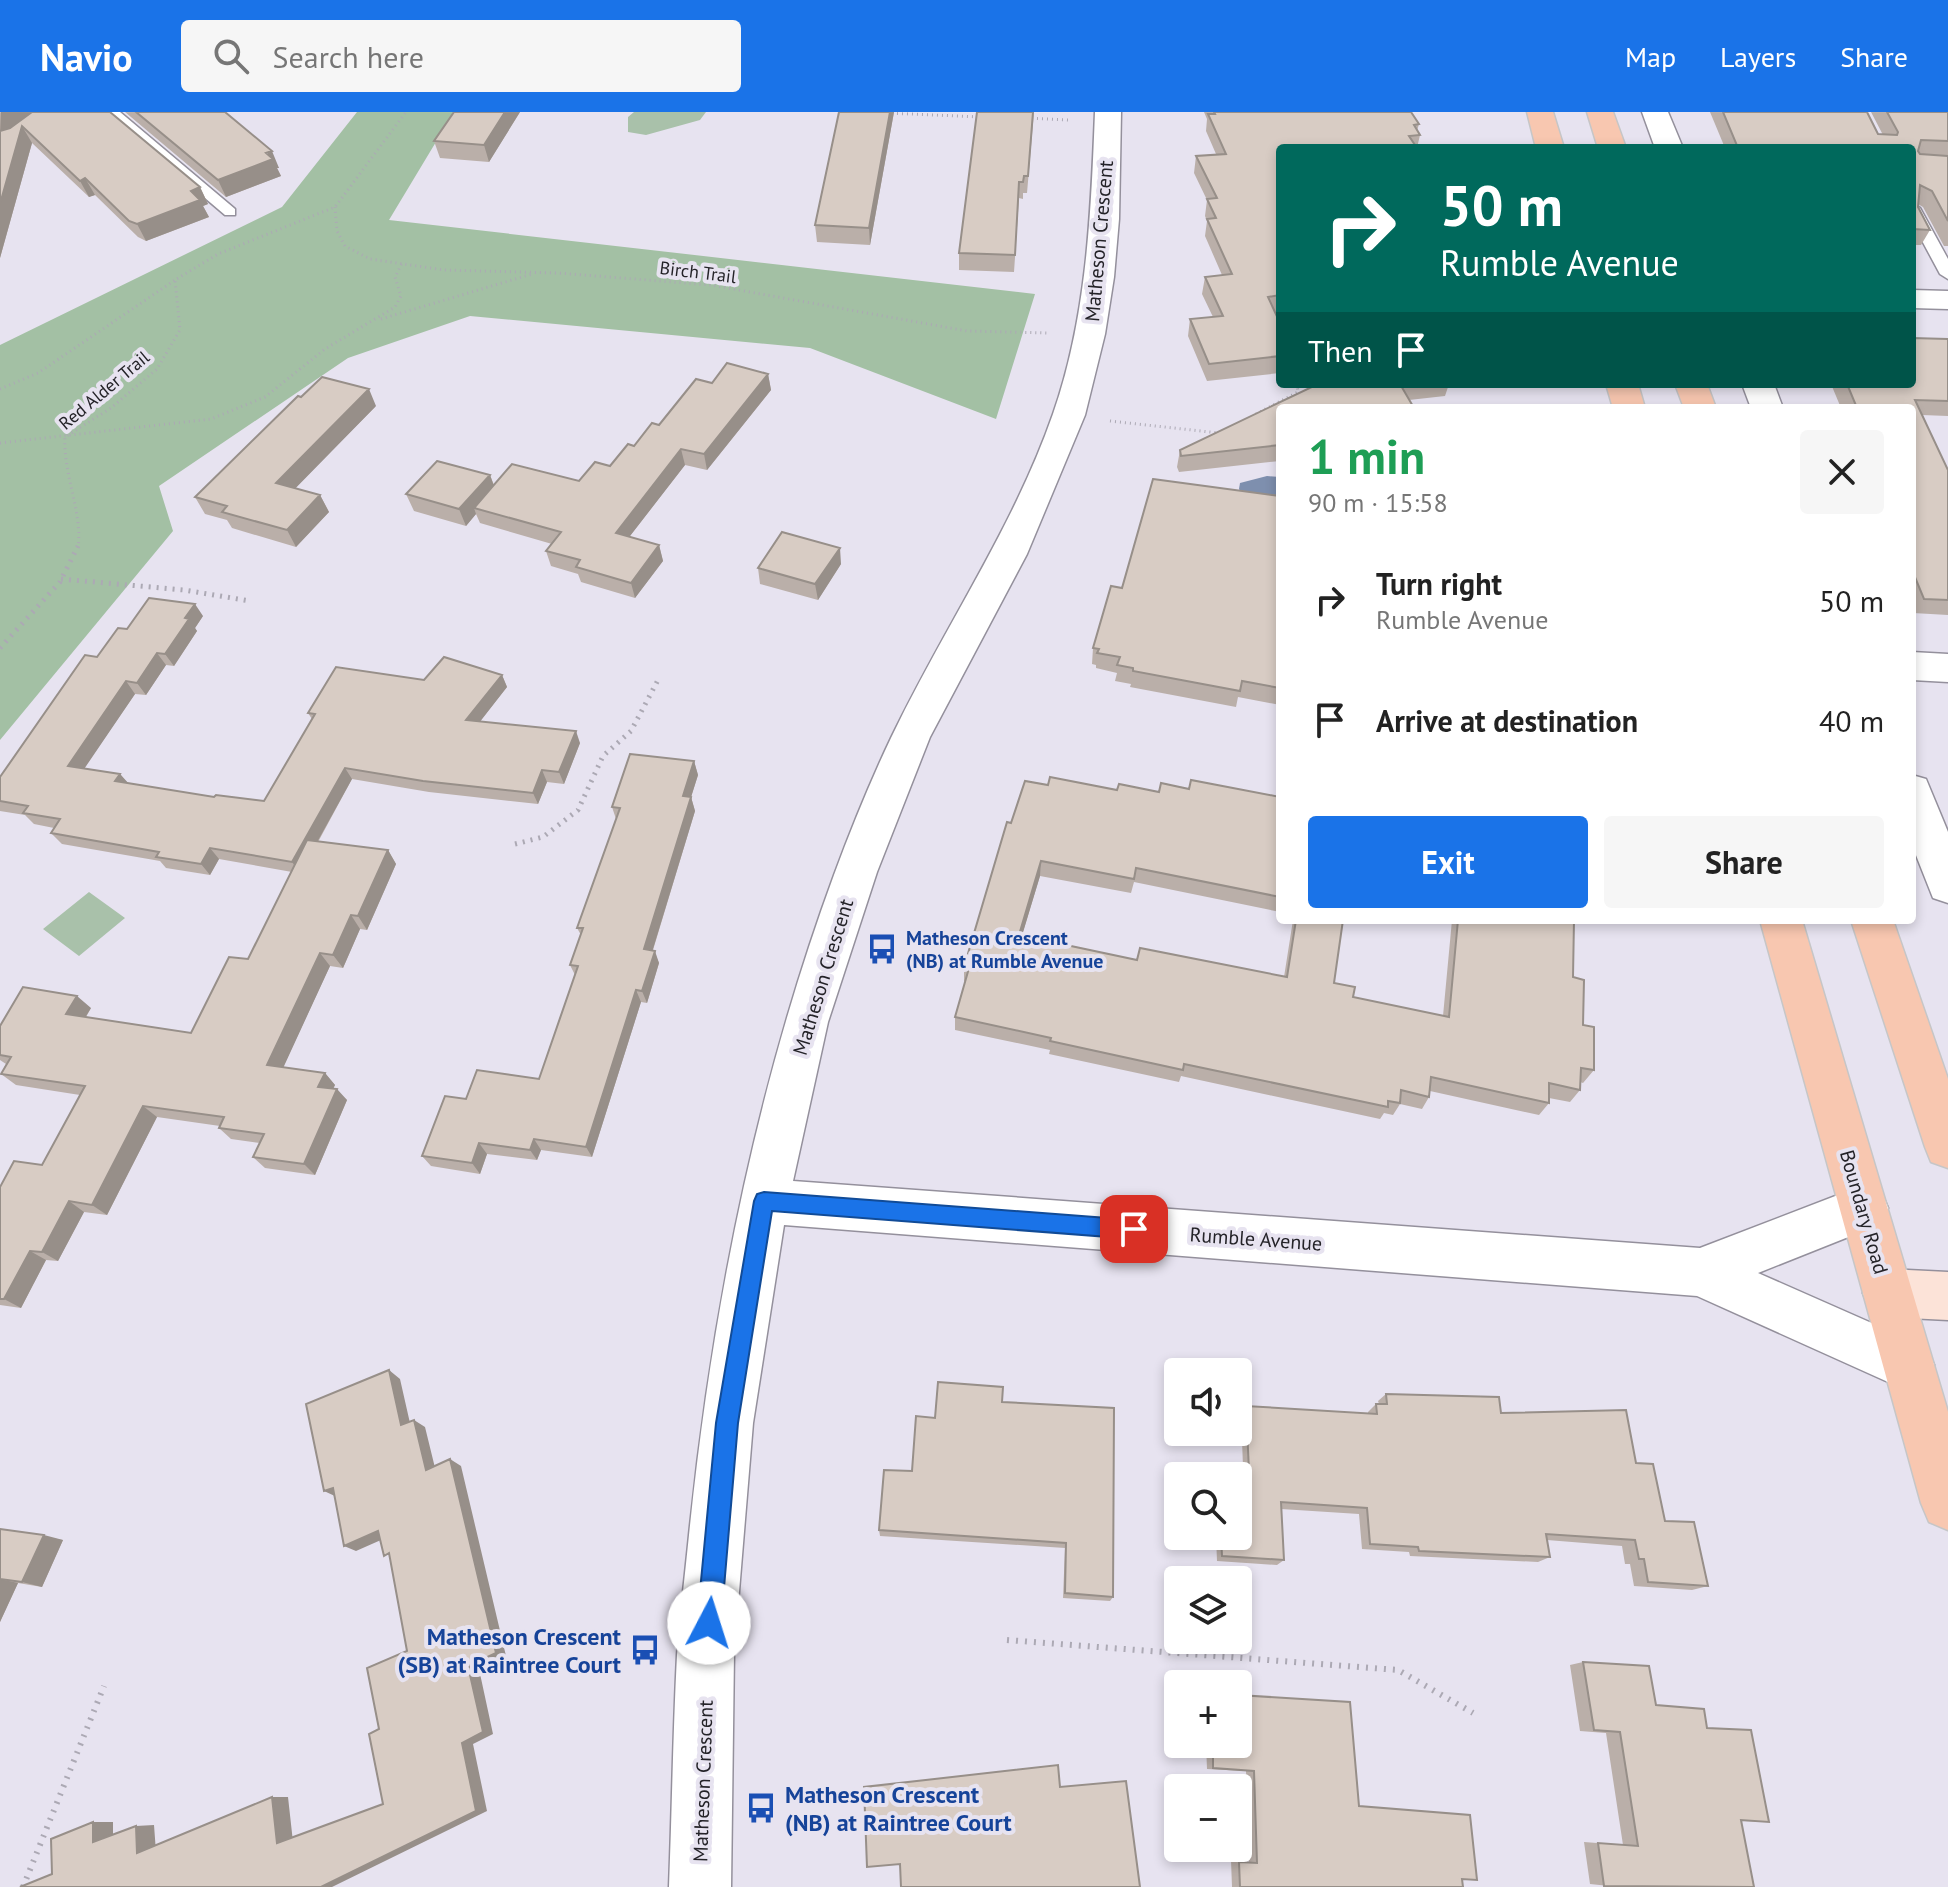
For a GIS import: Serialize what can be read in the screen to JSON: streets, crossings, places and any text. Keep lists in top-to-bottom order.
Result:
{
  "streets": {
    "main road": ["Boundary Road"],
    "street": ["Matheson Crescent", "Rumble Avenue"],
    "path": ["Birch Trail", "Red Alder Trail"]
  },
  "crossings": [
    ["Matheson Crescent", "Birch Trail"],
    ["Matheson Crescent", "Rumble Avenue"],
    ["Boundary Road", "Rumble Avenue"]
  ],
  "places": {
    "bus stop": ["Matheson Crescent (NB) at Rumble Avenue", "Matheson Crescent (SB) at Raintree Court", "Matheson Crescent (NB) at Raintree Court"]
  },
  "page": {
    "header": "Navio",
    "search": "Search here",
    "nav": ["Map", "Layers", "Share"],
    "turn": ["50 m", "Rumble Avenue"],
    "then": "Then",
    "heading": ["1 min", "90 m · 15:58"],
    "list": [
      {
        "name": "Turn right",
        "note": "Rumble Avenue",
        "value": "50 m"
      },
      {
        "name": "Arrive at destination",
        "value": "40 m"
      }
    ],
    "buttons": ["Exit", "Share"],
    "map_buttons": ["+", "−"]
  }
}
